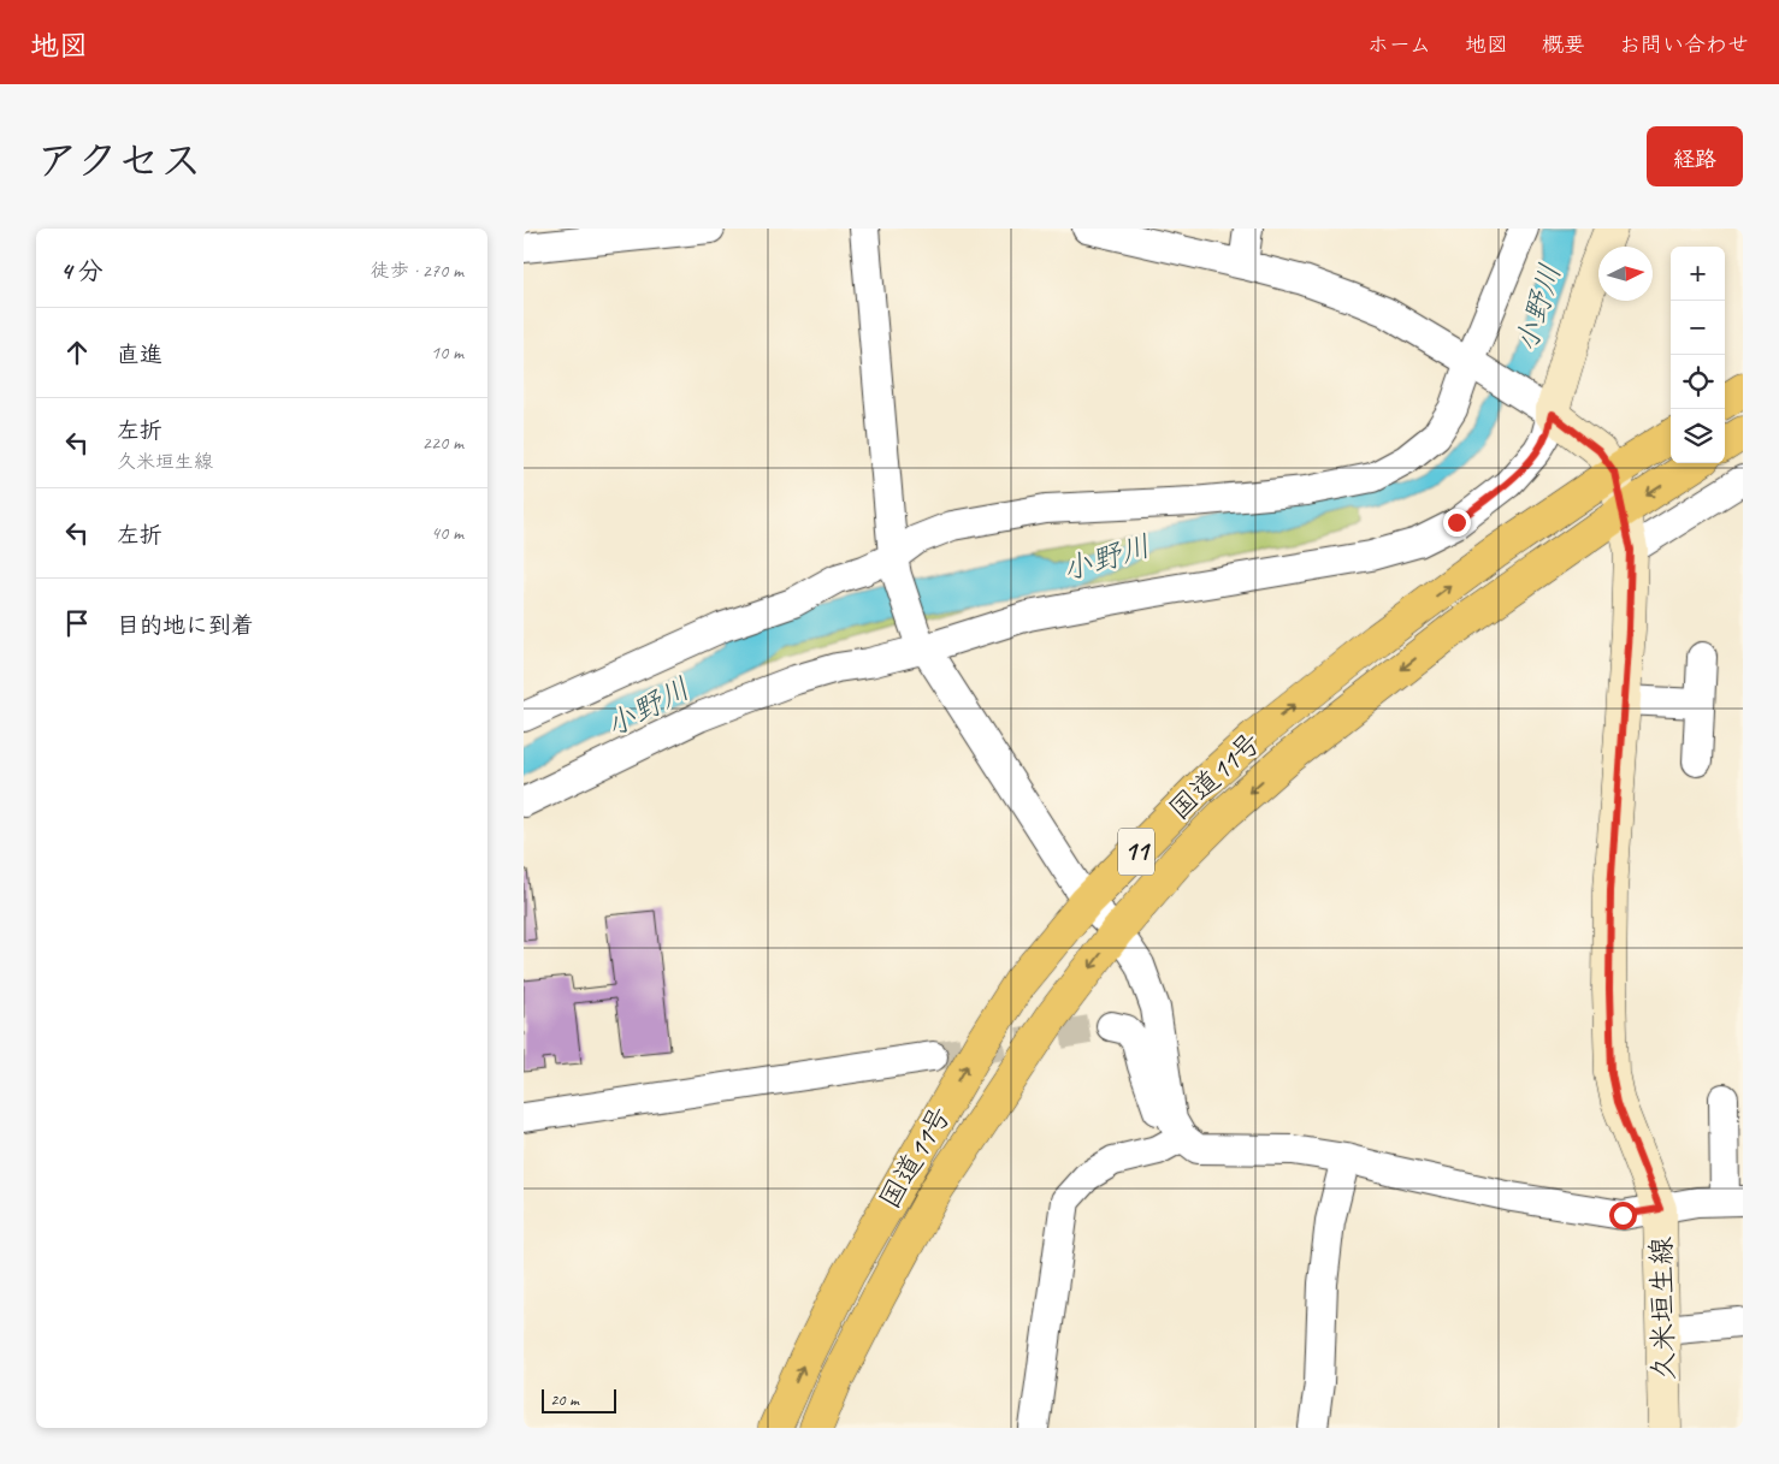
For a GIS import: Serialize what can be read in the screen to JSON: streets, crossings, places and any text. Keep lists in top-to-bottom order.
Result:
{
  "streets": {
    "highway": ["国道11号", "11"],
    "main road": ["久米垣生線"]
  },
  "crossings": [
    ["国道11号", "久米垣生線"]
  ],
  "water": ["小野川"],
  "scale_bar": "20 m",
  "north": "right",
  "page": {
    "header": "地図",
    "nav": [
      "ホーム",
      "地図",
      "概要",
      "お問い合わせ"
    ],
    "title": "アクセス",
    "buttons": "経路",
    "heading": ["4 分", "徒歩 · 270 m"],
    "map_buttons": ["+", "−"],
    "list": [
      ["直進", "10 m"],
      ["左折", "久米垣生線", "220 m"],
      ["左折", "40 m"],
      "目的地に到着"
    ],
    "scale": "20 m"
  }
}
